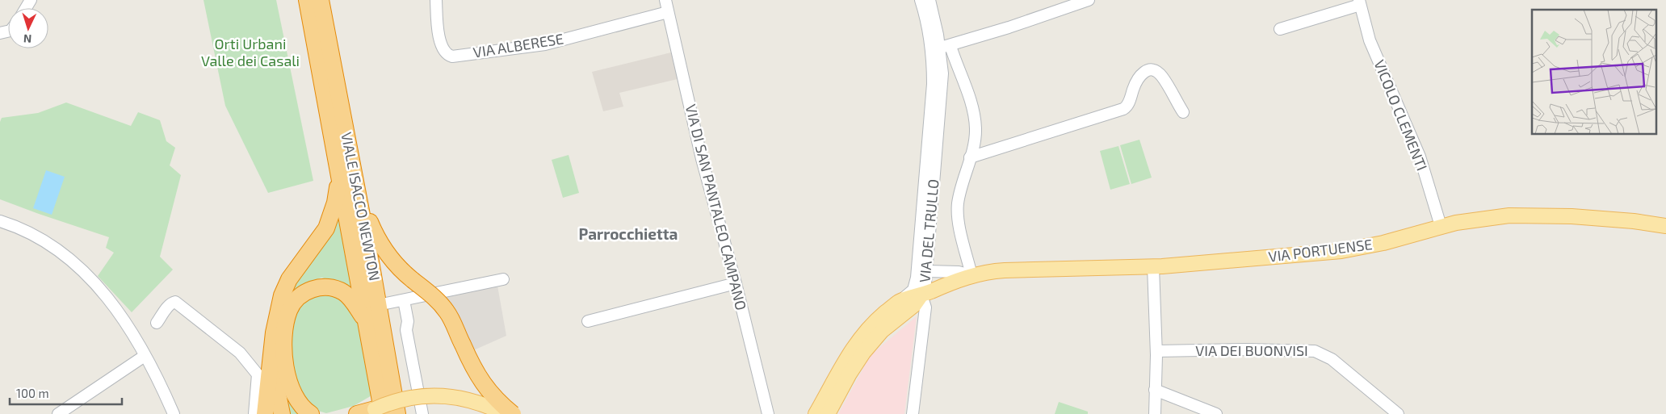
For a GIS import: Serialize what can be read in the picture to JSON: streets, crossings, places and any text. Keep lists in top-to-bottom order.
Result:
{
  "streets": {
    "highway": ["VIALE ISACCO NEWTON"],
    "main road": ["VIA PORTUENSE"],
    "street": [
      "VIA ALBERESE",
      "VICOLO CLEMENTI",
      "VIA DI SAN PANTALEO CAMPANO",
      "VIA DEL TRULLO",
      "VIA DEI BUONVISI"
    ]
  },
  "crossings": [
    ["VIA ALBERESE", "VIA DI SAN PANTALEO CAMPANO"],
    ["VICOLO CLEMENTI", "VIA PORTUENSE"],
    ["VIA DEL TRULLO", "VIA PORTUENSE"]
  ],
  "districts": ["Parrocchietta"],
  "parks": ["Orti Urbani Valle dei Casali"],
  "scale_bar": "100 m",
  "north": "bottom"
}
